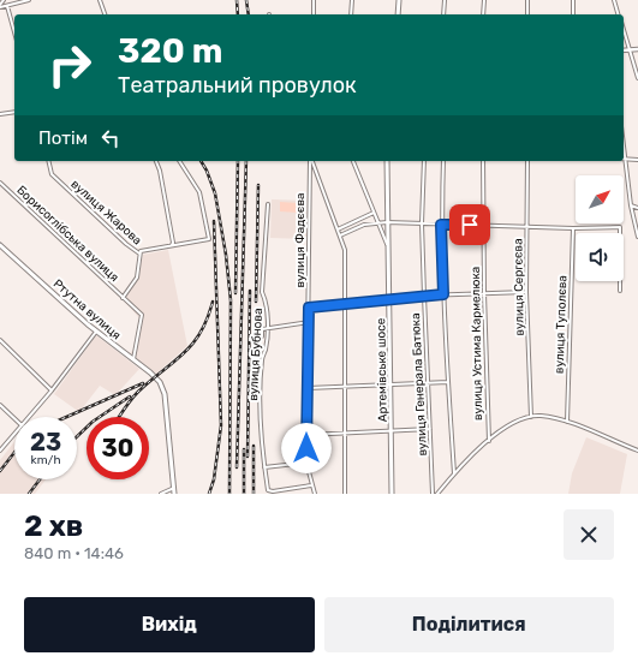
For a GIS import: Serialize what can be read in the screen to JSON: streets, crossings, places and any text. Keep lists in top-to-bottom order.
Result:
{
  "streets": {
    "main road": ["Ртутна вулиця", "Артемівське шосе"],
    "street": [
      "вулиця Жарова",
      "Борисоглібська вулиця",
      "вулиця Фадєєва",
      "вулиця Сергєєва",
      "вулиця Туполєва",
      "вулиця Устима Кармелюка",
      "вулиця Бубнова",
      "вулиця Генерала Батюка"
    ]
  },
  "crossings": [
    ["Борисоглібська вулиця", "Ртутна вулиця"],
    ["вулиця Фадєєва", "вулиця Бубнова"]
  ],
  "north": "top right",
  "page": {
    "turn": ["320 m", "Театральний провулок"],
    "then": "Потім",
    "speed": "23 km/h",
    "limit": "30",
    "heading": ["2 хв", "840 m · 14:46"],
    "buttons": ["Вихід", "Поділитися"]
  }
}
